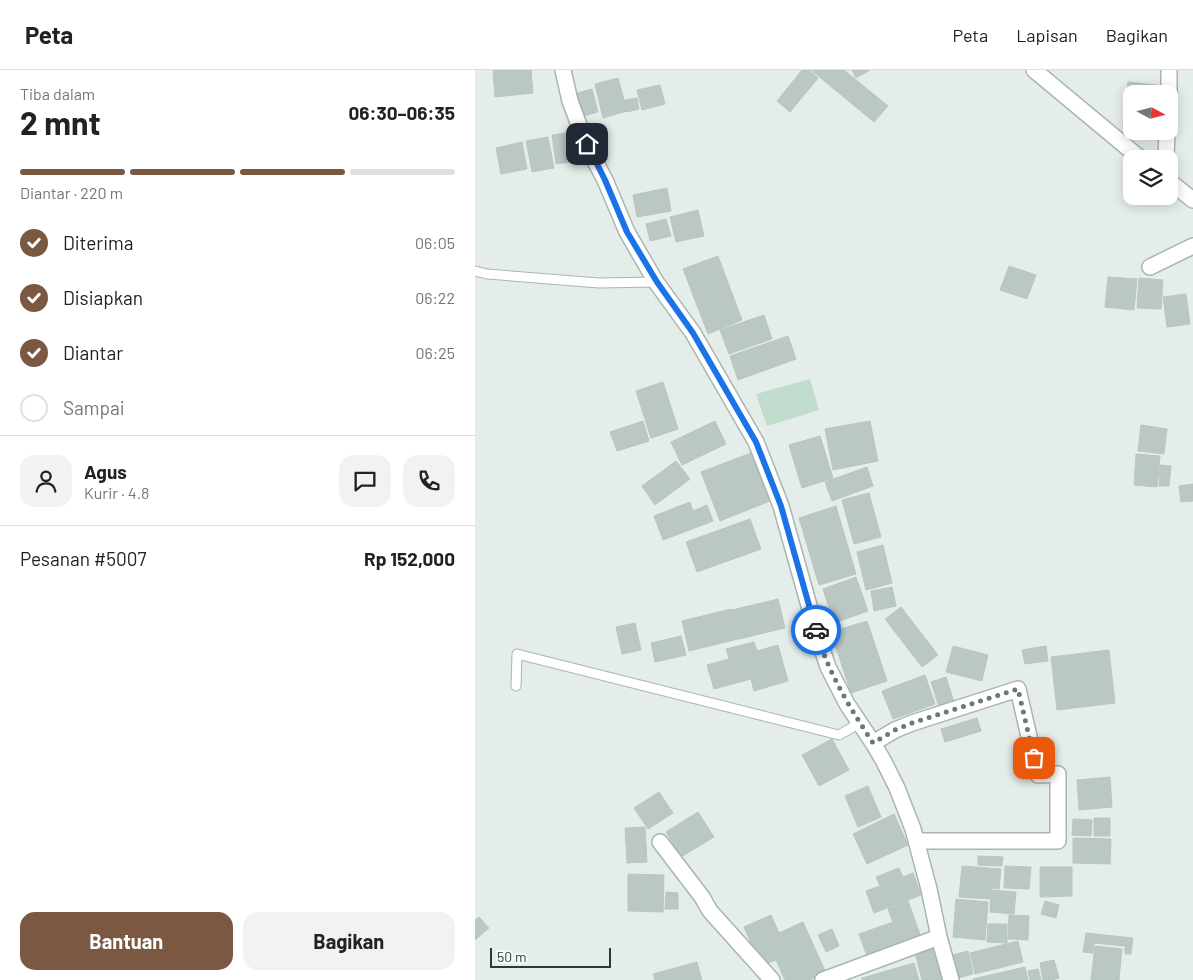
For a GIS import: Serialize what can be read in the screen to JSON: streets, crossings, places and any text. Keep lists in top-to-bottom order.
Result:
{
  "scale_bar": "50 m",
  "north": "right",
  "page": {
    "header": "Peta",
    "nav": ["Peta", "Lapisan", "Bagikan"],
    "heading": ["2 mnt", "Tiba dalam", "06:30–06:35"],
    "panel": [
      "Agus",
      "Kurir · 4.8",
      "Pesanan #5007",
      "Rp 152,000"
    ],
    "bar": "Diantar · 220 m",
    "list": [
      ["Diterima", "06:05"],
      ["Disiapkan", "06:22"],
      ["Diantar", "06:25"],
      "Sampai"
    ],
    "buttons": ["Bantuan", "Bagikan"],
    "scale": "50 m"
  }
}
